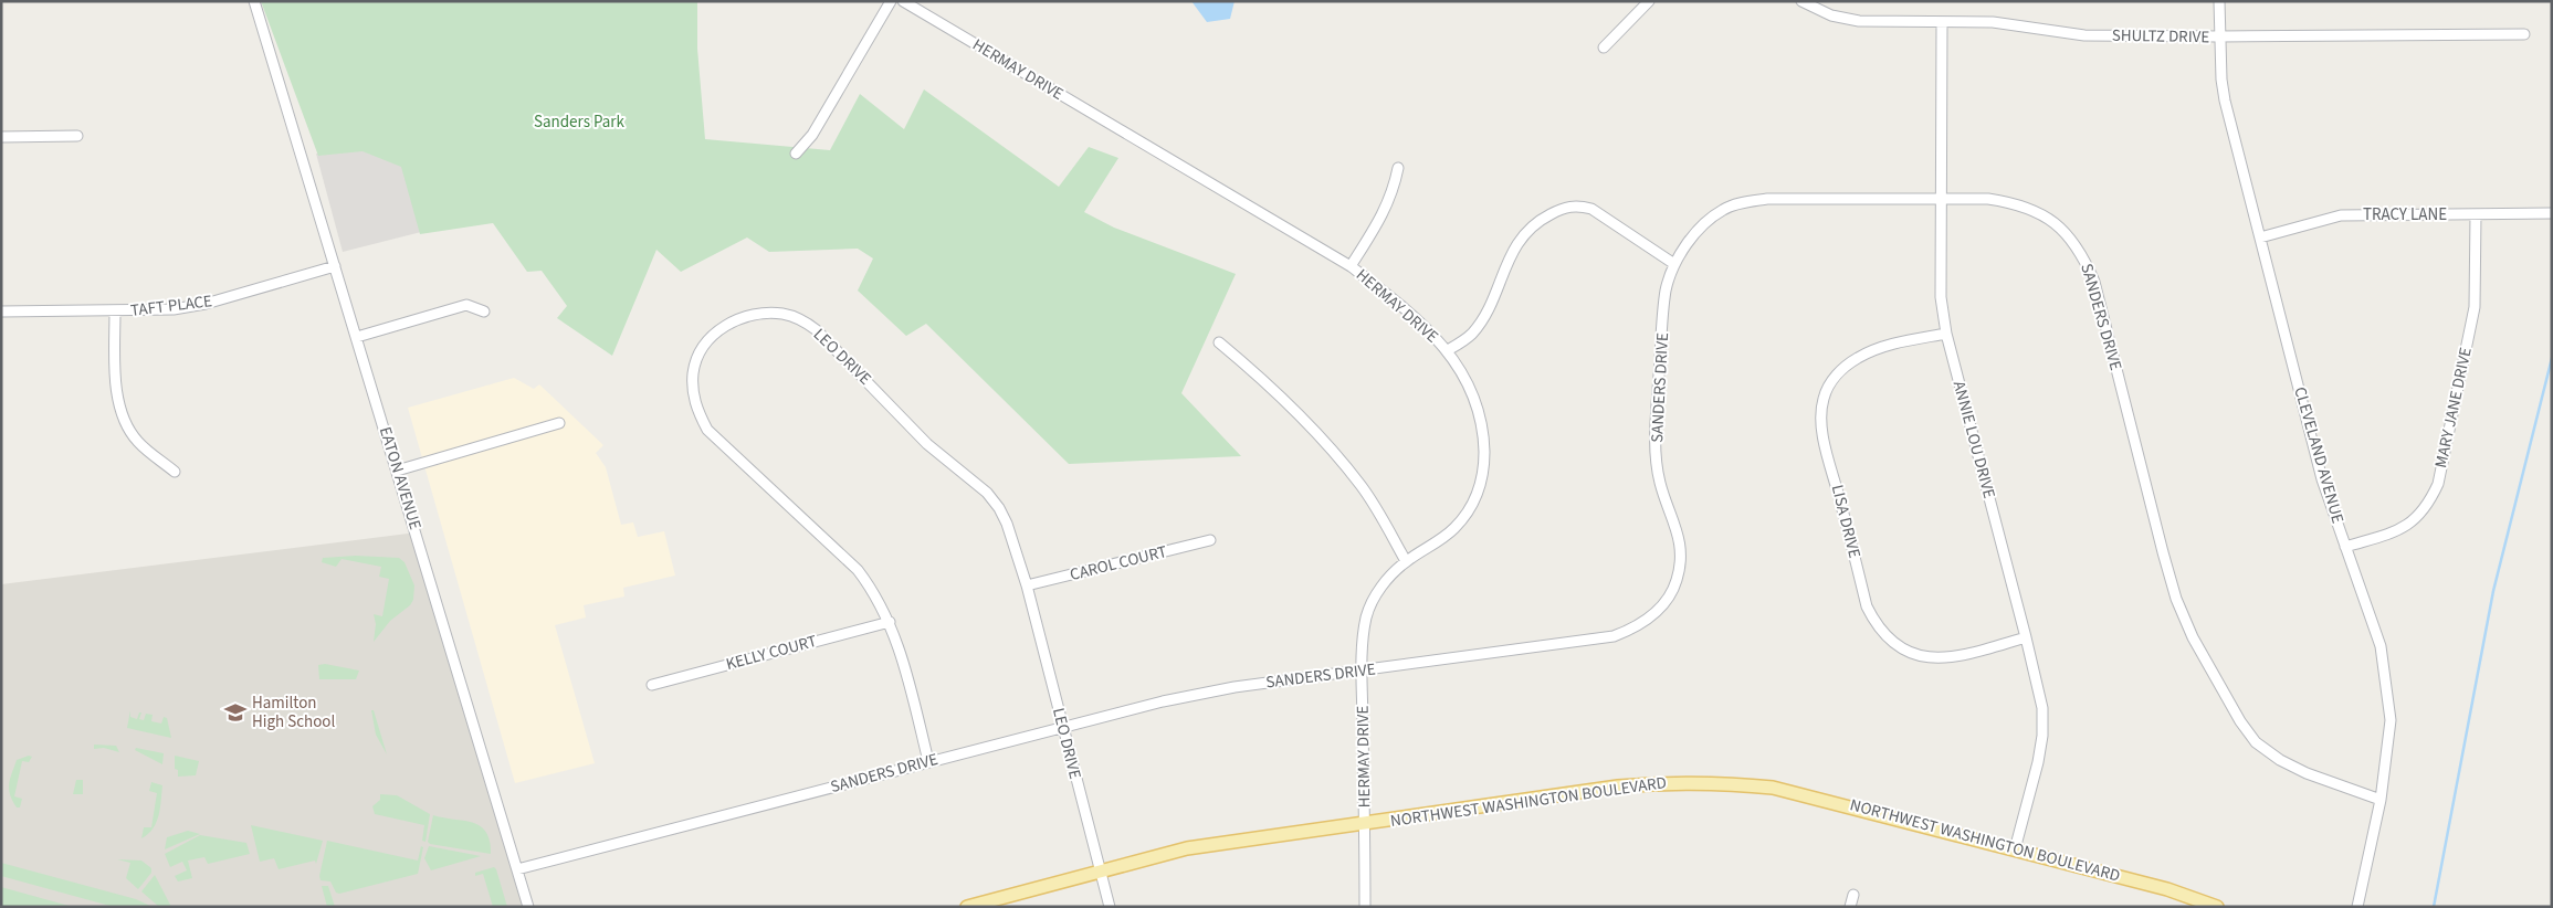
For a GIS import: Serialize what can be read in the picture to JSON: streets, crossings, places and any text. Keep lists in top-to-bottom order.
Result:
{
  "streets": {
    "main road": ["NORTHWEST WASHINGTON BOULEVARD"],
    "street": [
      "SHULTZ DRIVE",
      "HERMAY DRIVE",
      "TRACY LANE",
      "TAFT PLACE",
      "SANDERS DRIVE",
      "LEO DRIVE",
      "MARY JANE DRIVE",
      "ANNIE LOU DRIVE",
      "CLEVELAND AVENUE",
      "EATON AVENUE",
      "LISA DRIVE",
      "CAROL COURT",
      "KELLY COURT"
    ]
  },
  "crossings": [
    ["SHULTZ DRIVE", "ANNIE LOU DRIVE"],
    ["SHULTZ DRIVE", "CLEVELAND AVENUE"],
    ["HERMAY DRIVE", "SANDERS DRIVE"],
    ["HERMAY DRIVE", "NORTHWEST WASHINGTON BOULEVARD"],
    ["TRACY LANE", "MARY JANE DRIVE"],
    ["TRACY LANE", "CLEVELAND AVENUE"],
    ["TAFT PLACE", "EATON AVENUE"],
    ["SANDERS DRIVE", "LEO DRIVE"],
    ["SANDERS DRIVE", "ANNIE LOU DRIVE"],
    ["SANDERS DRIVE", "CLEVELAND AVENUE"],
    ["SANDERS DRIVE", "EATON AVENUE"],
    ["LEO DRIVE", "CAROL COURT"],
    ["LEO DRIVE", "KELLY COURT"],
    ["LEO DRIVE", "NORTHWEST WASHINGTON BOULEVARD"],
    ["MARY JANE DRIVE", "CLEVELAND AVENUE"],
    ["ANNIE LOU DRIVE", "LISA DRIVE"],
    ["ANNIE LOU DRIVE", "NORTHWEST WASHINGTON BOULEVARD"]
  ],
  "parks": ["Sanders Park"],
  "places": {
    "school or university": ["Hamilton High School"]
  }
}
